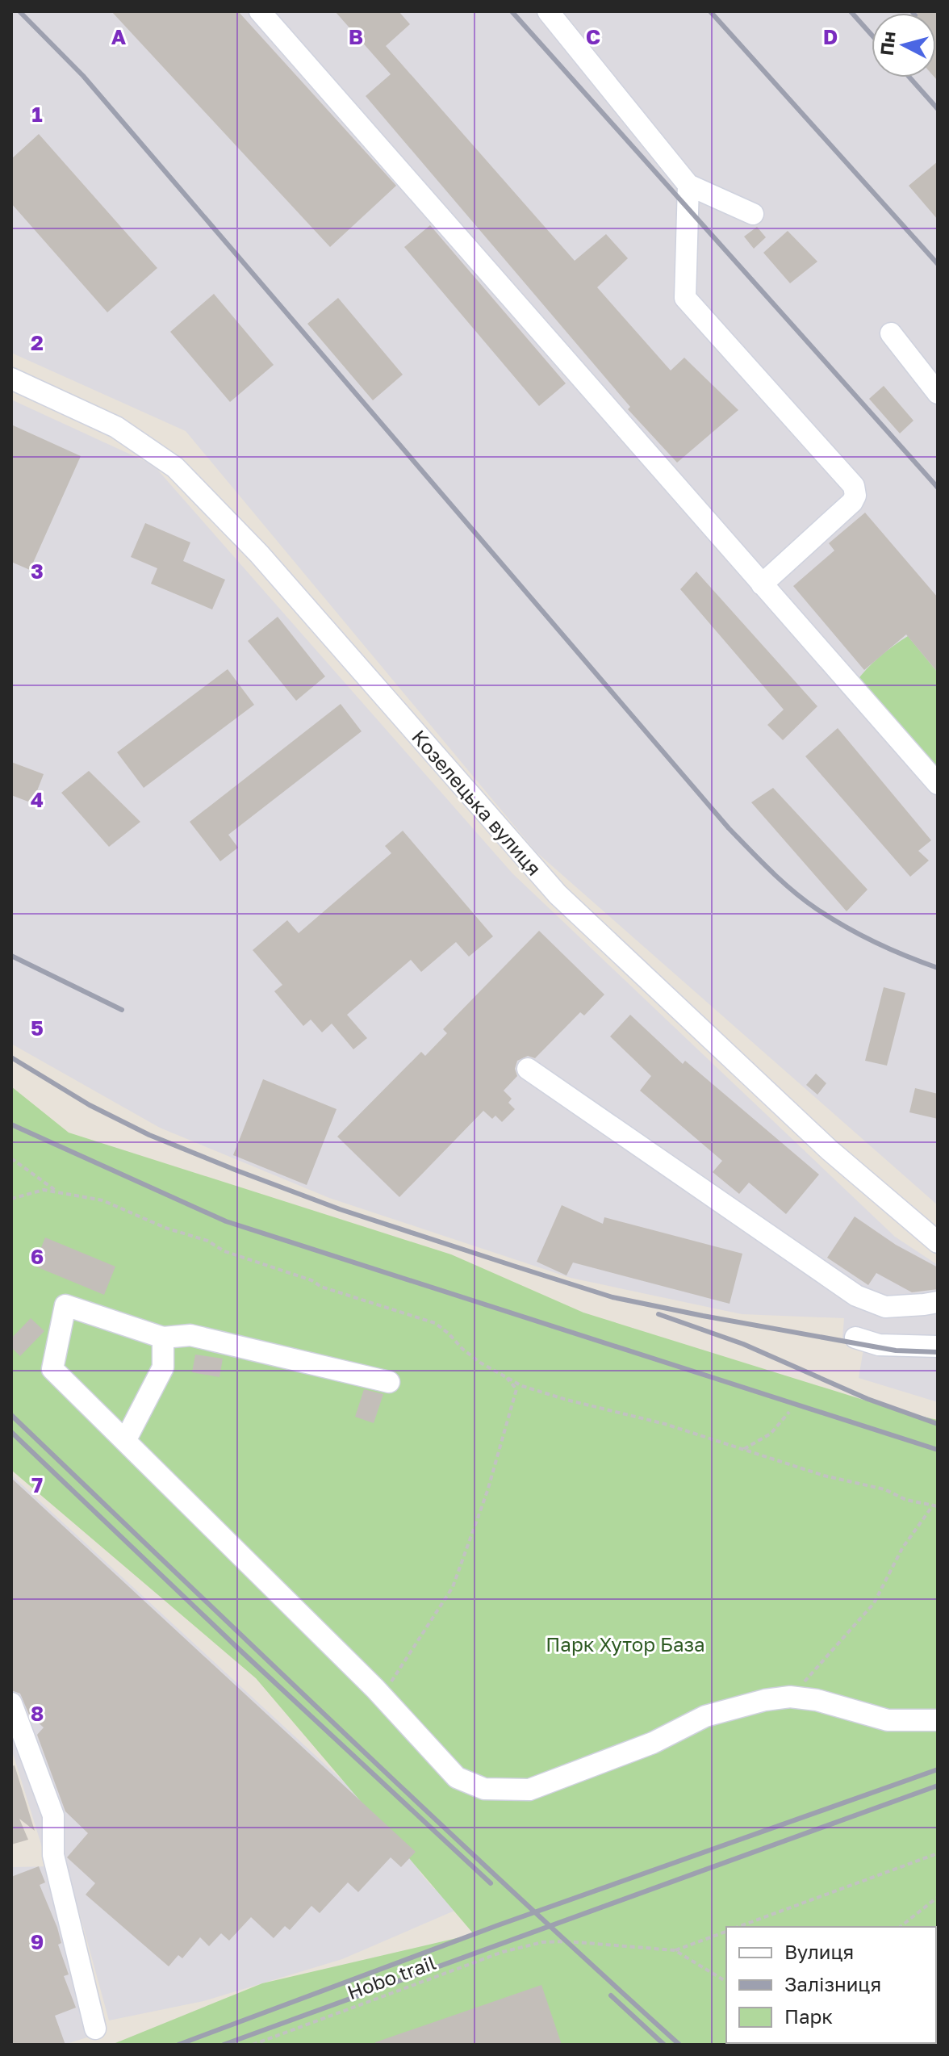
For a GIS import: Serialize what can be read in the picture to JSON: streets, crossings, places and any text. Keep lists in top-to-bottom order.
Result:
{
  "streets": {
    "street": ["Козелецька вулиця"],
    "path": ["Hobo trail"]
  },
  "parks": ["Парк Хутор База"],
  "legend": ["Вулиця", "Залізниця", "Парк"],
  "north": "left",
  "grid": {
    "columns": [
      "A",
      "B",
      "C",
      "D"
    ],
    "rows": [
      "1",
      "2",
      "3",
      "4",
      "5",
      "6",
      "7",
      "8",
      "9"
    ]
  }
}
